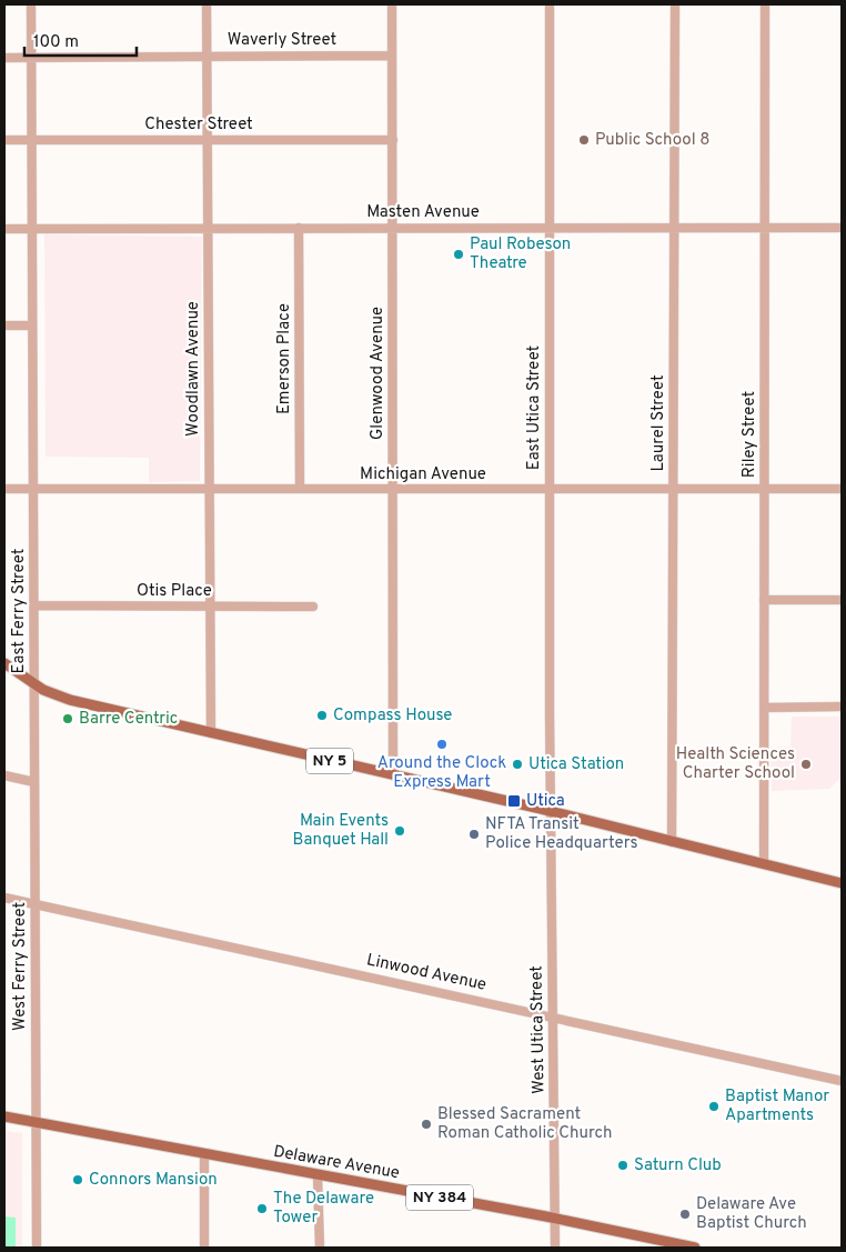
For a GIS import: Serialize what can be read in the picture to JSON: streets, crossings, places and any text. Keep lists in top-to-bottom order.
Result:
{
  "streets": {
    "main road": ["NY 5", "Delaware Avenue", "NY 384"],
    "street": [
      "Waverly Street",
      "Chester Street",
      "Masten Avenue",
      "Emerson Place",
      "Woodlawn Avenue",
      "Glenwood Avenue",
      "East Utica Street",
      "Laurel Street",
      "Riley Street",
      "Michigan Avenue",
      "Otis Place",
      "East Ferry Street",
      "West Ferry Street",
      "Linwood Avenue",
      "West Utica Street"
    ]
  },
  "crossings": [
    ["Waverly Street", "Woodlawn Avenue"],
    ["Waverly Street", "Glenwood Avenue"],
    ["Waverly Street", "East Ferry Street"],
    ["Chester Street", "Woodlawn Avenue"],
    ["Chester Street", "Glenwood Avenue"],
    ["Chester Street", "East Ferry Street"],
    ["Masten Avenue", "Emerson Place"],
    ["Masten Avenue", "Woodlawn Avenue"],
    ["Masten Avenue", "Glenwood Avenue"],
    ["Masten Avenue", "East Utica Street"],
    ["Masten Avenue", "Laurel Street"],
    ["Masten Avenue", "Riley Street"],
    ["Masten Avenue", "East Ferry Street"],
    ["Emerson Place", "Michigan Avenue"],
    ["Woodlawn Avenue", "Michigan Avenue"],
    ["Woodlawn Avenue", "Otis Place"],
    ["Woodlawn Avenue", "NY 5"],
    ["Glenwood Avenue", "Michigan Avenue"],
    ["Glenwood Avenue", "NY 5"],
    ["East Utica Street", "Michigan Avenue"],
    ["East Utica Street", "NY 5"],
    ["East Utica Street", "West Utica Street"],
    ["Laurel Street", "Michigan Avenue"],
    ["Laurel Street", "NY 5"],
    ["Riley Street", "Michigan Avenue"],
    ["Riley Street", "NY 5"],
    ["Michigan Avenue", "East Ferry Street"],
    ["Otis Place", "East Ferry Street"],
    ["East Ferry Street", "NY 5"],
    ["East Ferry Street", "West Ferry Street"],
    ["NY 5", "West Ferry Street"],
    ["NY 5", "West Utica Street"],
    ["West Ferry Street", "Linwood Avenue"],
    ["West Ferry Street", "Delaware Avenue"],
    ["Linwood Avenue", "West Utica Street"],
    ["West Utica Street", "Delaware Avenue"]
  ],
  "places": {
    "other": [
      "Public School 8",
      "Paul Robeson Theatre",
      "Compass House",
      "Barre Centric",
      "Around the Clock Express Mart",
      "Utica Station",
      "Health Sciences Charter School",
      "Main Events Banquet Hall",
      "NFTA Transit Police Headquarters",
      "Baptist Manor Apartments",
      "Blessed Sacrament Roman Catholic Church",
      "Saturn Club",
      "Connors Mansion",
      "The Delaware Tower",
      "Delaware Ave Baptist Church"
    ],
    "transit": ["Utica"]
  },
  "scale_bar": "100 m"
}
